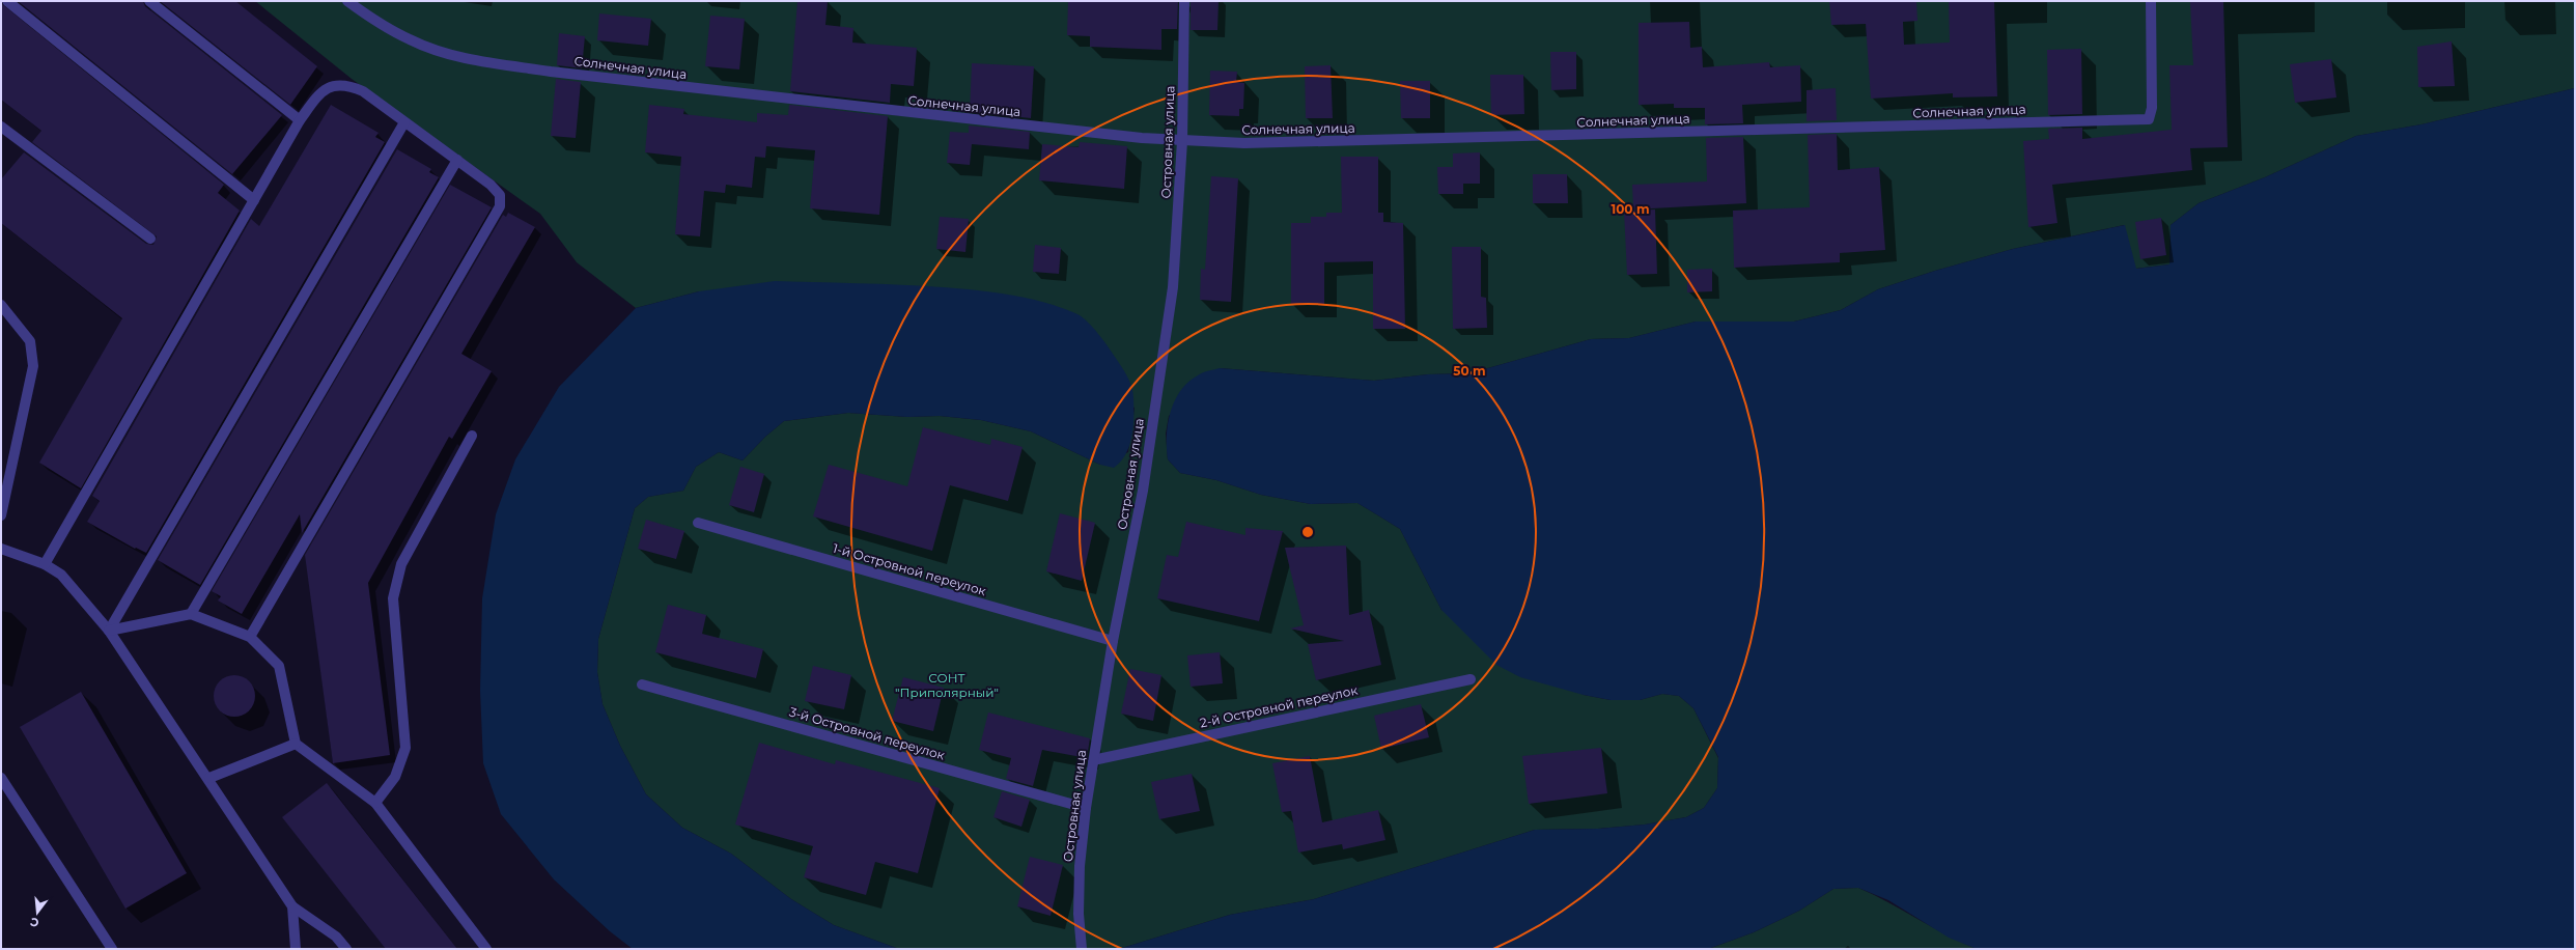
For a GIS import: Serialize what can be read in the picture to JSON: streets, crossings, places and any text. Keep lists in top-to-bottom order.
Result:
{
  "streets": {
    "lane": [
      "Солнечная улица",
      "Островная улица",
      "1-й Островной переулок",
      "2-й Островной переулок",
      "3-й Островной переулок"
    ]
  },
  "crossings": [
    ["Солнечная улица", "Островная улица"],
    ["Островная улица", "1-й Островной переулок"],
    ["Островная улица", "2-й Островной переулок"],
    ["Островная улица", "3-й Островной переулок"]
  ],
  "parks": ["СОНТ \"Приполярный\""],
  "north": "bottom",
  "rings": ["100 m", "50 m"]
}
